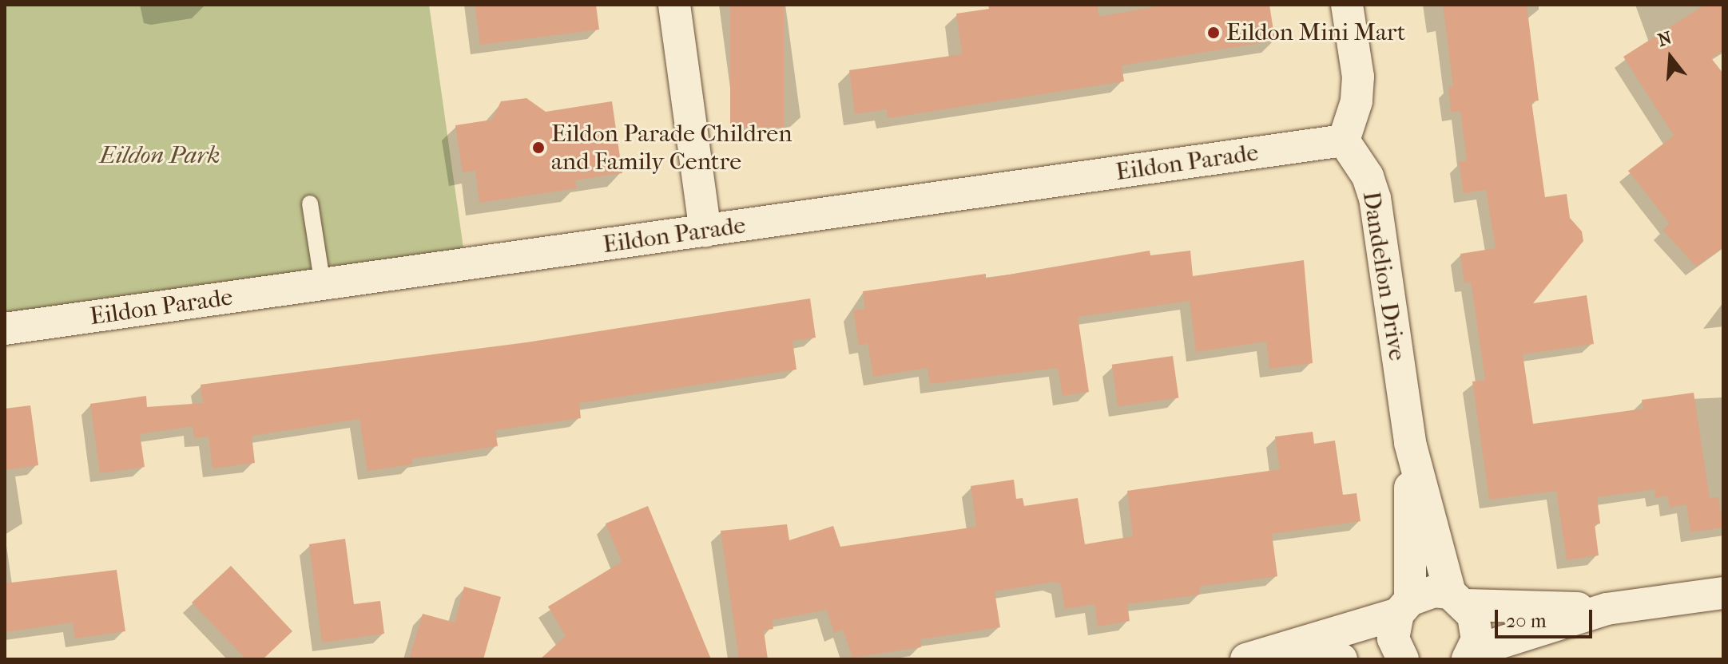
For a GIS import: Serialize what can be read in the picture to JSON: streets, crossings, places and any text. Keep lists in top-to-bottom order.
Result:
{
  "streets": {
    "street": ["Eildon Parade", "Dandelion Drive"]
  },
  "crossings": [
    ["Eildon Parade", "Dandelion Drive"]
  ],
  "parks": ["Eildon Park"],
  "places": ["Eildon Mini Mart", "Eildon Parade Children and Family Centre"],
  "scale_bar": "20 m",
  "north": "top"
}
